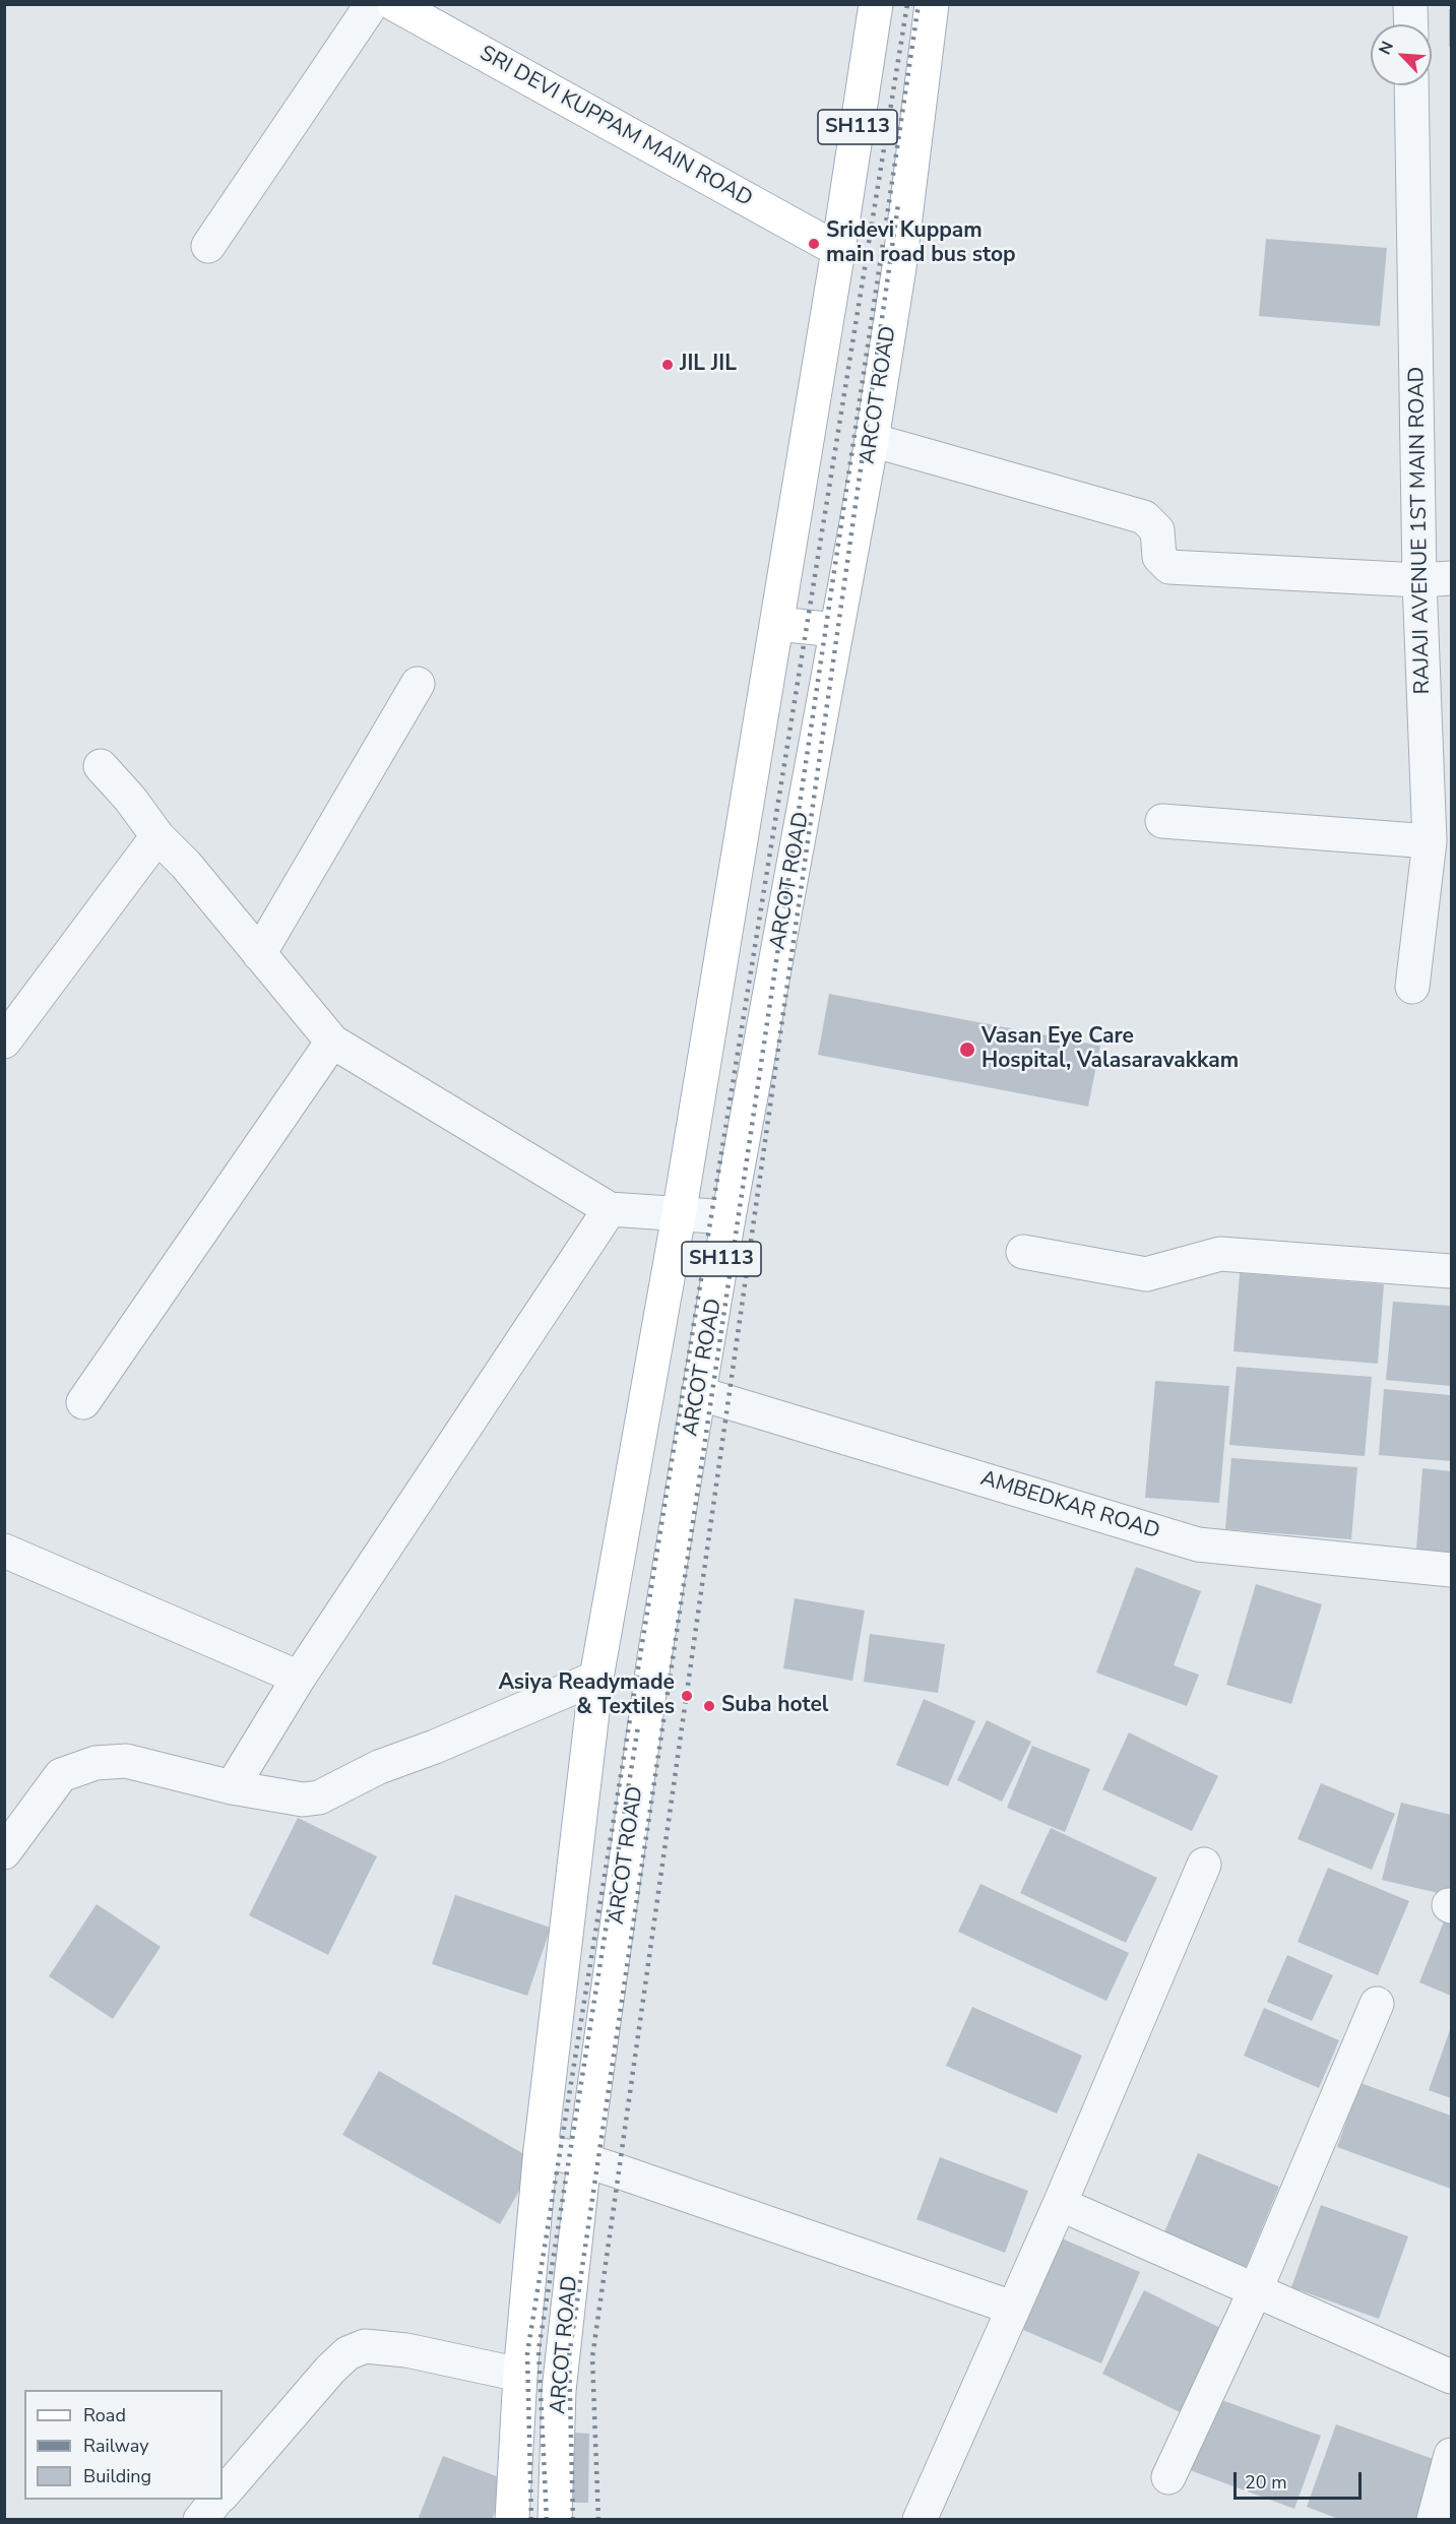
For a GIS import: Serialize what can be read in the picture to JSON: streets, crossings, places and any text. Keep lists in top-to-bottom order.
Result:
{
  "streets": {
    "main road": ["SRI DEVI KUPPAM MAIN ROAD", "SH113", "ARCOT ROAD"],
    "street": ["RAJAJI AVENUE 1ST MAIN ROAD", "AMBEDKAR ROAD"]
  },
  "crossings": [
    ["SRI DEVI KUPPAM MAIN ROAD", "ARCOT ROAD"],
    ["ARCOT ROAD", "AMBEDKAR ROAD"]
  ],
  "places": [
    "Sridevi Kuppam main road bus stop",
    "JIL JIL",
    "Vasan Eye Care Hospital, Valasaravakkam",
    "Asiya Readymade & Textiles",
    "Suba hotel"
  ],
  "legend": ["Road", "Railway", "Building"],
  "scale_bar": "20 m",
  "north": "top left"
}
